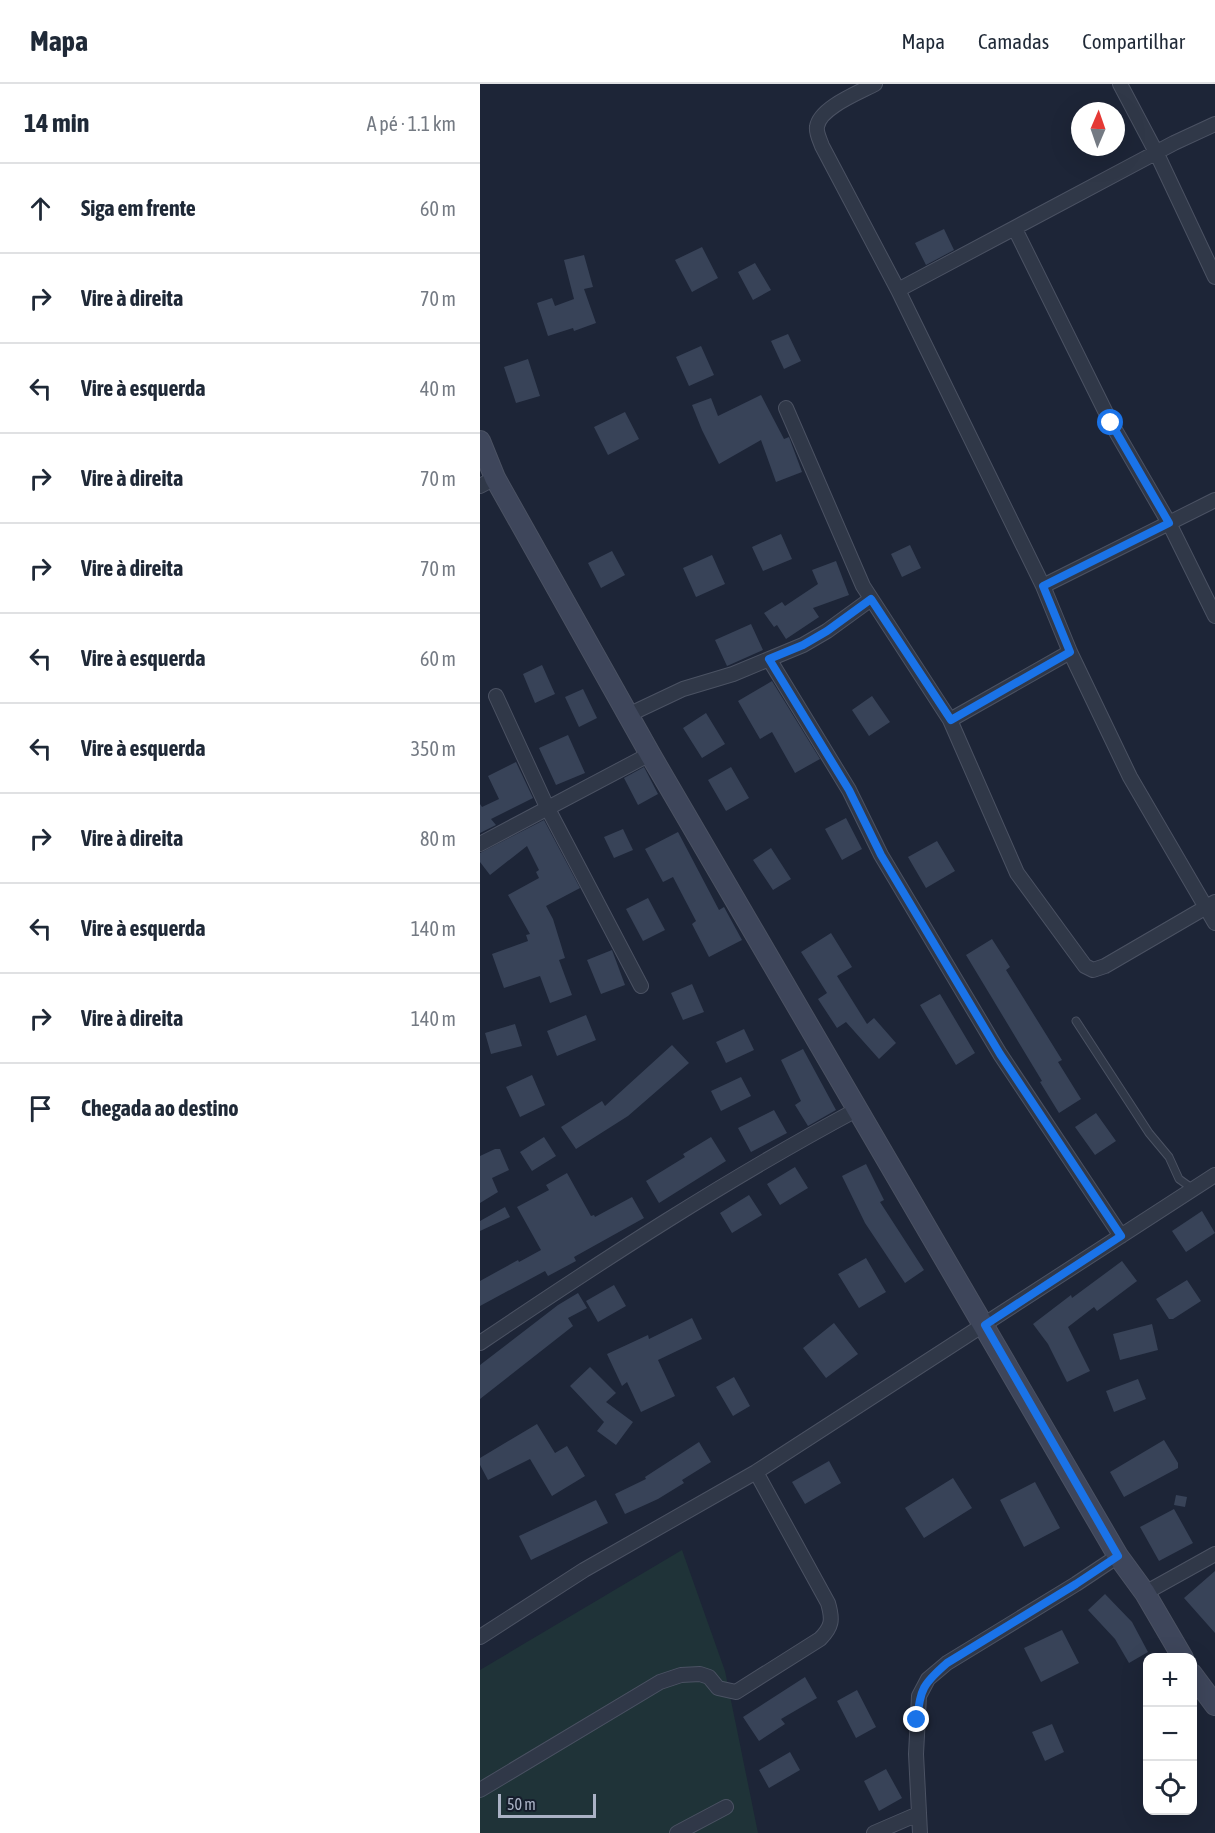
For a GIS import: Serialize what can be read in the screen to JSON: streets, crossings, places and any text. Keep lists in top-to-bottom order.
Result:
{
  "scale_bar": "50 m",
  "north": "top",
  "page": {
    "header": "Mapa",
    "nav": ["Mapa", "Camadas", "Compartilhar"],
    "heading": ["14 min", "A pé · 1.1 km"],
    "list": [
      ["Siga em frente", "60 m"],
      ["Vire à direita", "70 m"],
      ["Vire à esquerda", "40 m"],
      ["Vire à direita", "70 m"],
      ["Vire à direita", "70 m"],
      ["Vire à esquerda", "60 m"],
      ["Vire à esquerda", "350 m"],
      ["Vire à direita", "80 m"],
      ["Vire à esquerda", "140 m"],
      ["Vire à direita", "140 m"],
      "Chegada ao destino"
    ],
    "map_buttons": ["+", "−"],
    "scale": "50 m"
  }
}
